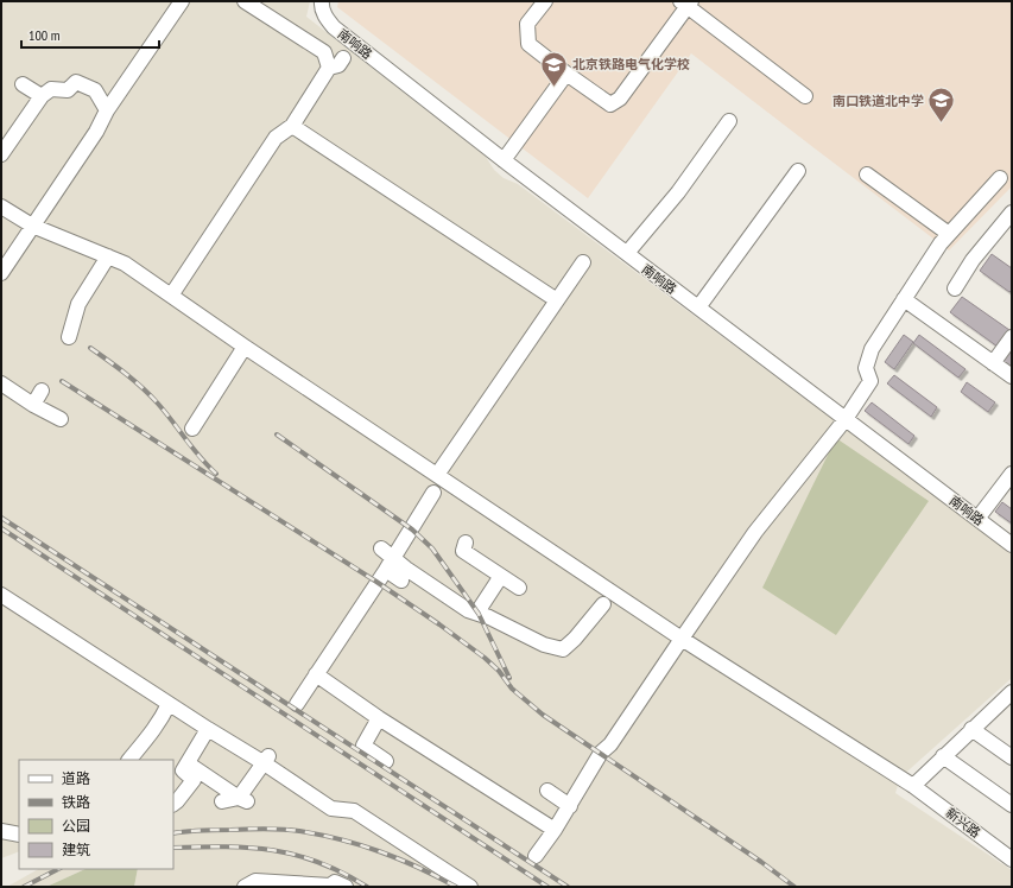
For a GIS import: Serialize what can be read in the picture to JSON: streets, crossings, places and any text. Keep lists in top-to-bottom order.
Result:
{
  "streets": {
    "street": ["南响路", "新兴路"]
  },
  "places": {
    "school or university": ["北京铁路电气化学校", "南口铁道北中学"]
  },
  "legend": [
    "道路",
    "铁路",
    "公园",
    "建筑"
  ],
  "scale_bar": "100 m"
}
